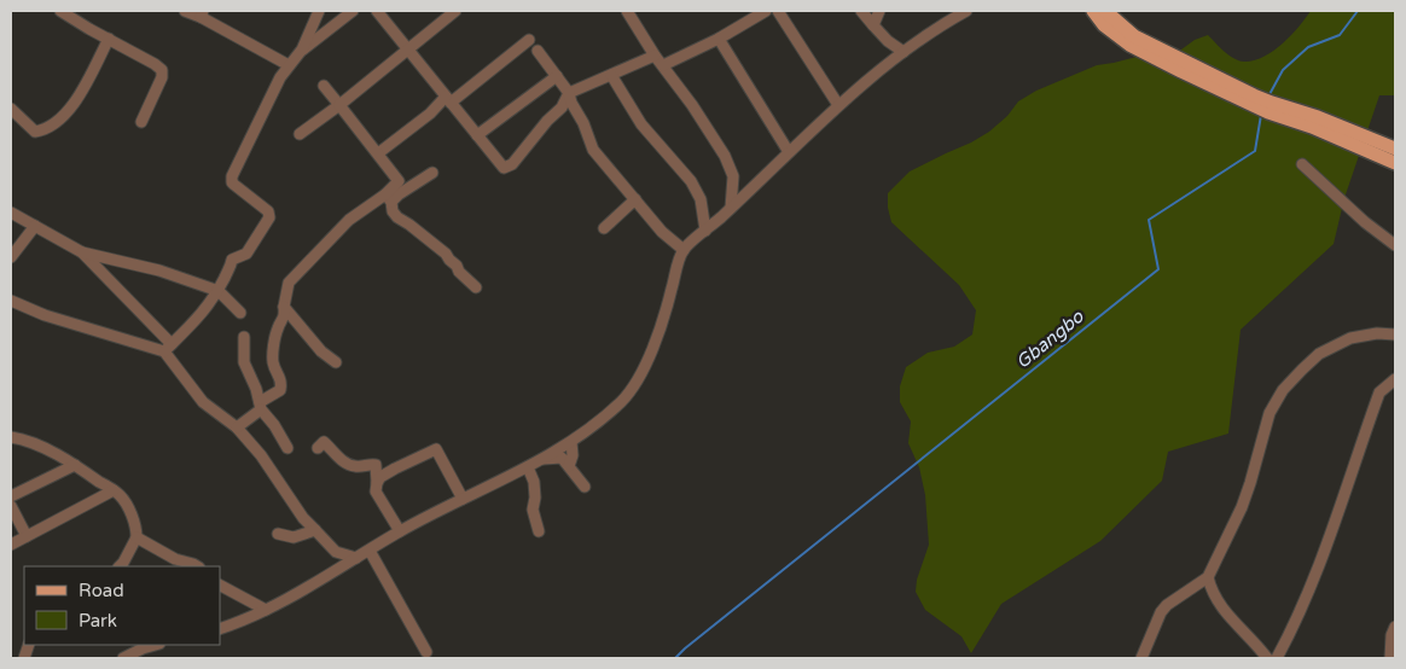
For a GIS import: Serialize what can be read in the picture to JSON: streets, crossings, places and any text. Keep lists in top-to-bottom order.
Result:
{
  "water": ["Gbangbo"],
  "legend": ["Road", "Park"]
}
